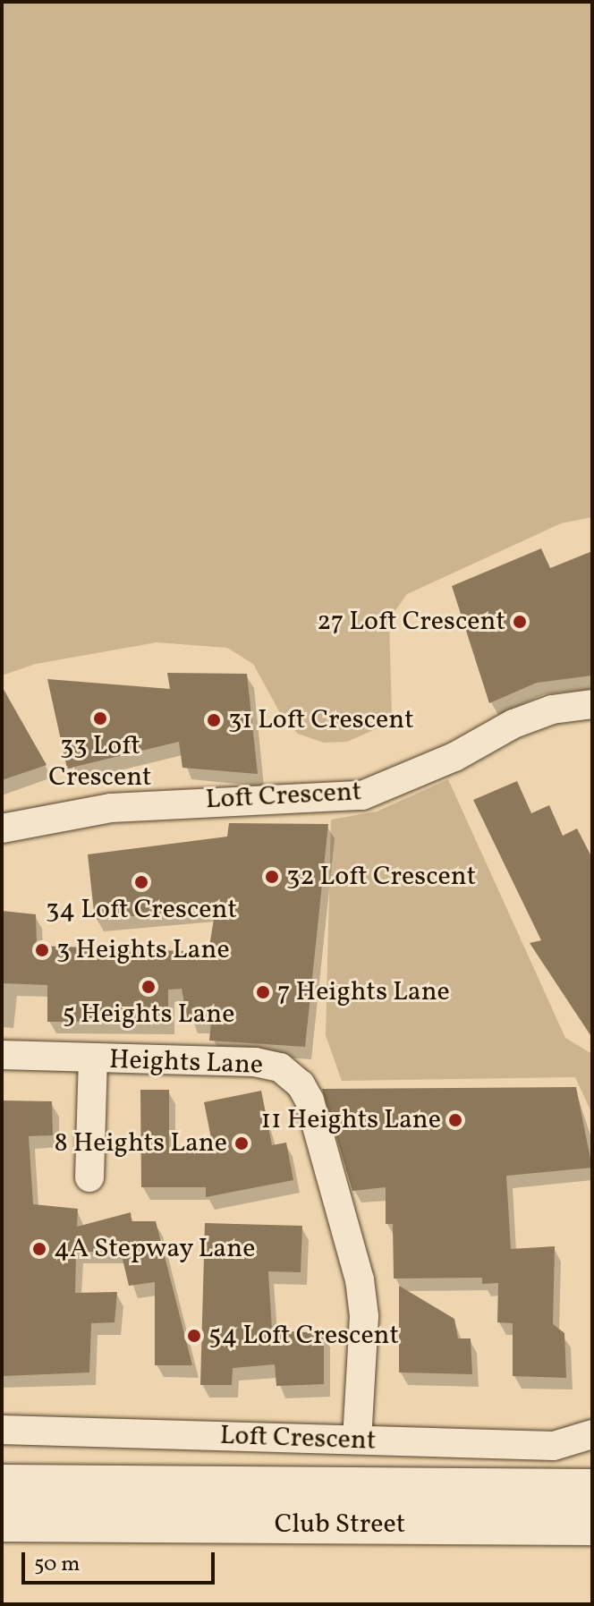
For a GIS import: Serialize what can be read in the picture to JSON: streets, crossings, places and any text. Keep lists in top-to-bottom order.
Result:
{
  "streets": {
    "main road": ["Club Street"],
    "street": ["Loft Crescent", "Heights Lane"]
  },
  "crossings": [
    ["Loft Crescent", "Heights Lane"]
  ],
  "places": [
    "27 Loft Crescent",
    "33 Loft Crescent",
    "31 Loft Crescent",
    "32 Loft Crescent",
    "34 Loft Crescent",
    "3 Heights Lane",
    "5 Heights Lane",
    "7 Heights Lane",
    "11 Heights Lane",
    "8 Heights Lane",
    "4A Stepway Lane",
    "54 Loft Crescent"
  ],
  "scale_bar": "50 m"
}
